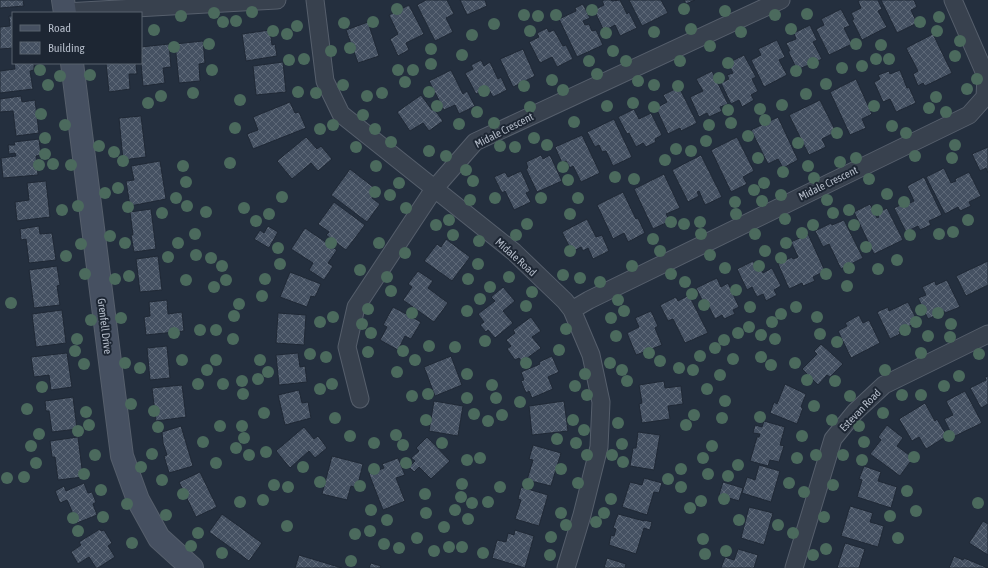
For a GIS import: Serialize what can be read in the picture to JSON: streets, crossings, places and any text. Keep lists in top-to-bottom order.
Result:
{
  "streets": {
    "street": [
      "Midale Crescent",
      "Midale Road",
      "Grenfell Drive",
      "Estevan Road"
    ]
  },
  "crossings": [
    ["Midale Crescent", "Midale Road"]
  ],
  "legend": ["Road", "Building"]
}
